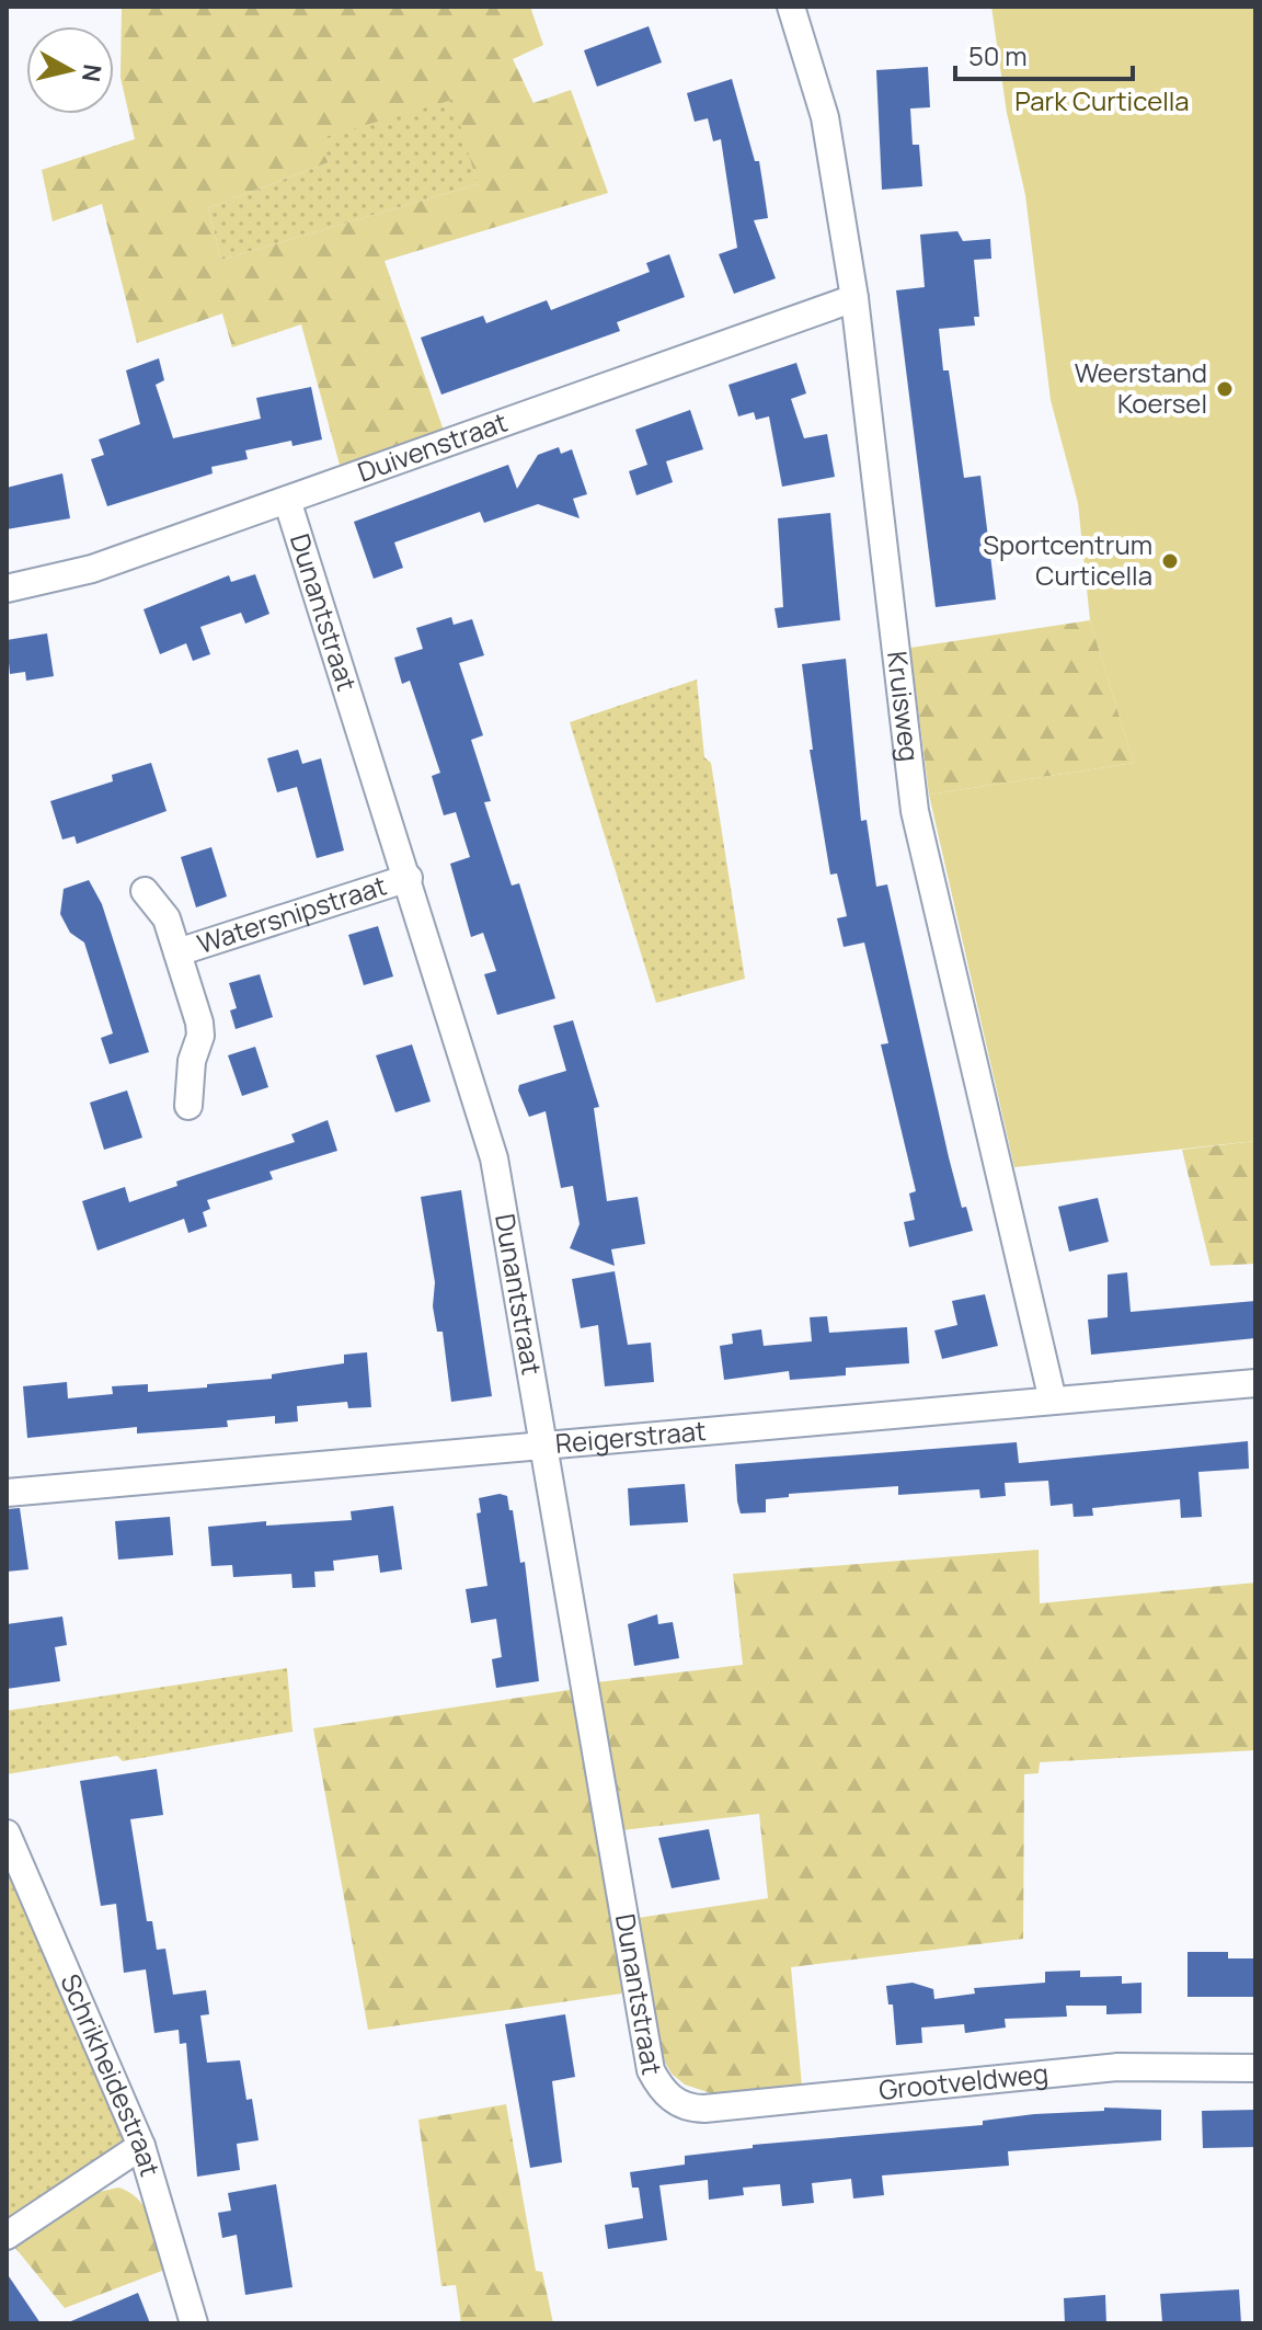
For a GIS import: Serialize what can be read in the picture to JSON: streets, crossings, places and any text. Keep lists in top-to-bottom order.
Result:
{
  "streets": {
    "street": [
      "Duivenstraat",
      "Dunantstraat",
      "Kruisweg",
      "Watersnipstraat",
      "Reigerstraat",
      "Schrikheidestraat",
      "Grootveldweg"
    ]
  },
  "crossings": [
    ["Duivenstraat", "Dunantstraat"],
    ["Duivenstraat", "Kruisweg"],
    ["Dunantstraat", "Watersnipstraat"],
    ["Dunantstraat", "Reigerstraat"],
    ["Dunantstraat", "Grootveldweg"],
    ["Kruisweg", "Reigerstraat"]
  ],
  "parks": ["Park Curticella"],
  "places": ["Weerstand Koersel", "Sportcentrum Curticella"],
  "scale_bar": "50 m",
  "north": "right"
}
